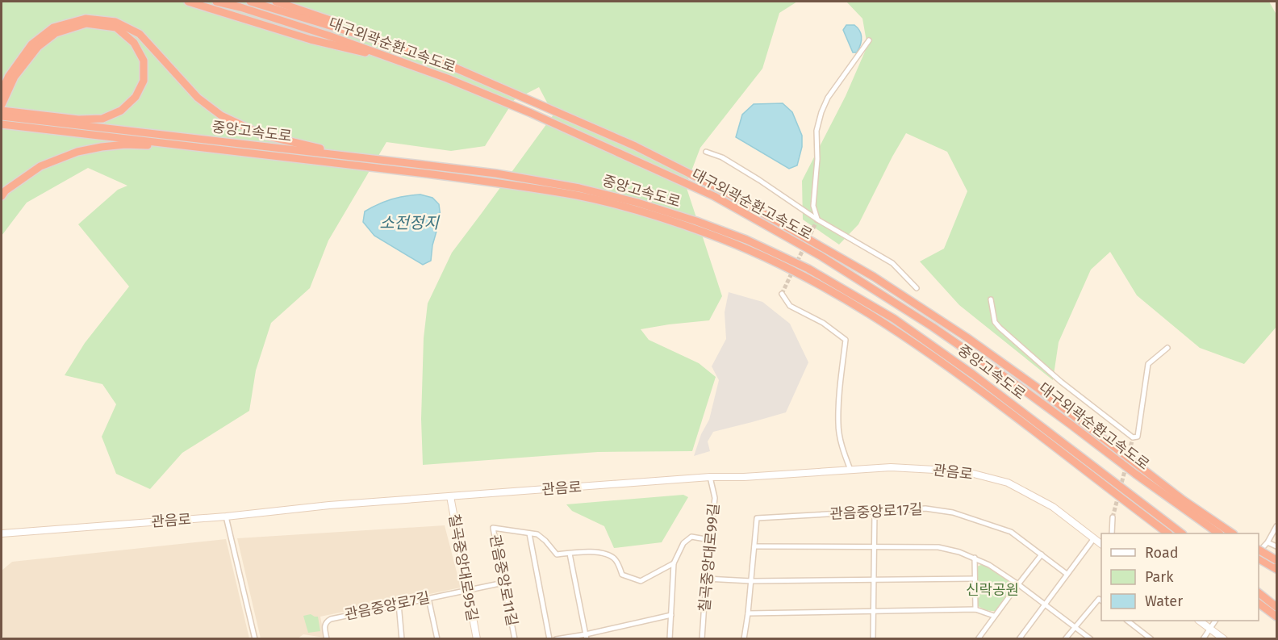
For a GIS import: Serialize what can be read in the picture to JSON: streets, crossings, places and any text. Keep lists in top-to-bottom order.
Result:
{
  "streets": {
    "highway": ["대구외곽순환고속도로", "중앙고속도로"],
    "main road": ["관음로", "칠곡중앙대로95길"],
    "street": [
      "관음중앙로17길",
      "칠곡중앙대로99길",
      "관음중앙로11길",
      "관음중앙로7길"
    ]
  },
  "crossings": [
    ["관음로", "칠곡중앙대로99길"],
    ["관음로", "칠곡중앙대로95길"],
    ["칠곡중앙대로95길", "관음중앙로7길"],
    ["관음중앙로11길", "관음중앙로7길"]
  ],
  "water": ["소전정지"],
  "parks": ["신락공원"],
  "legend": ["Road", "Park", "Water"]
}
